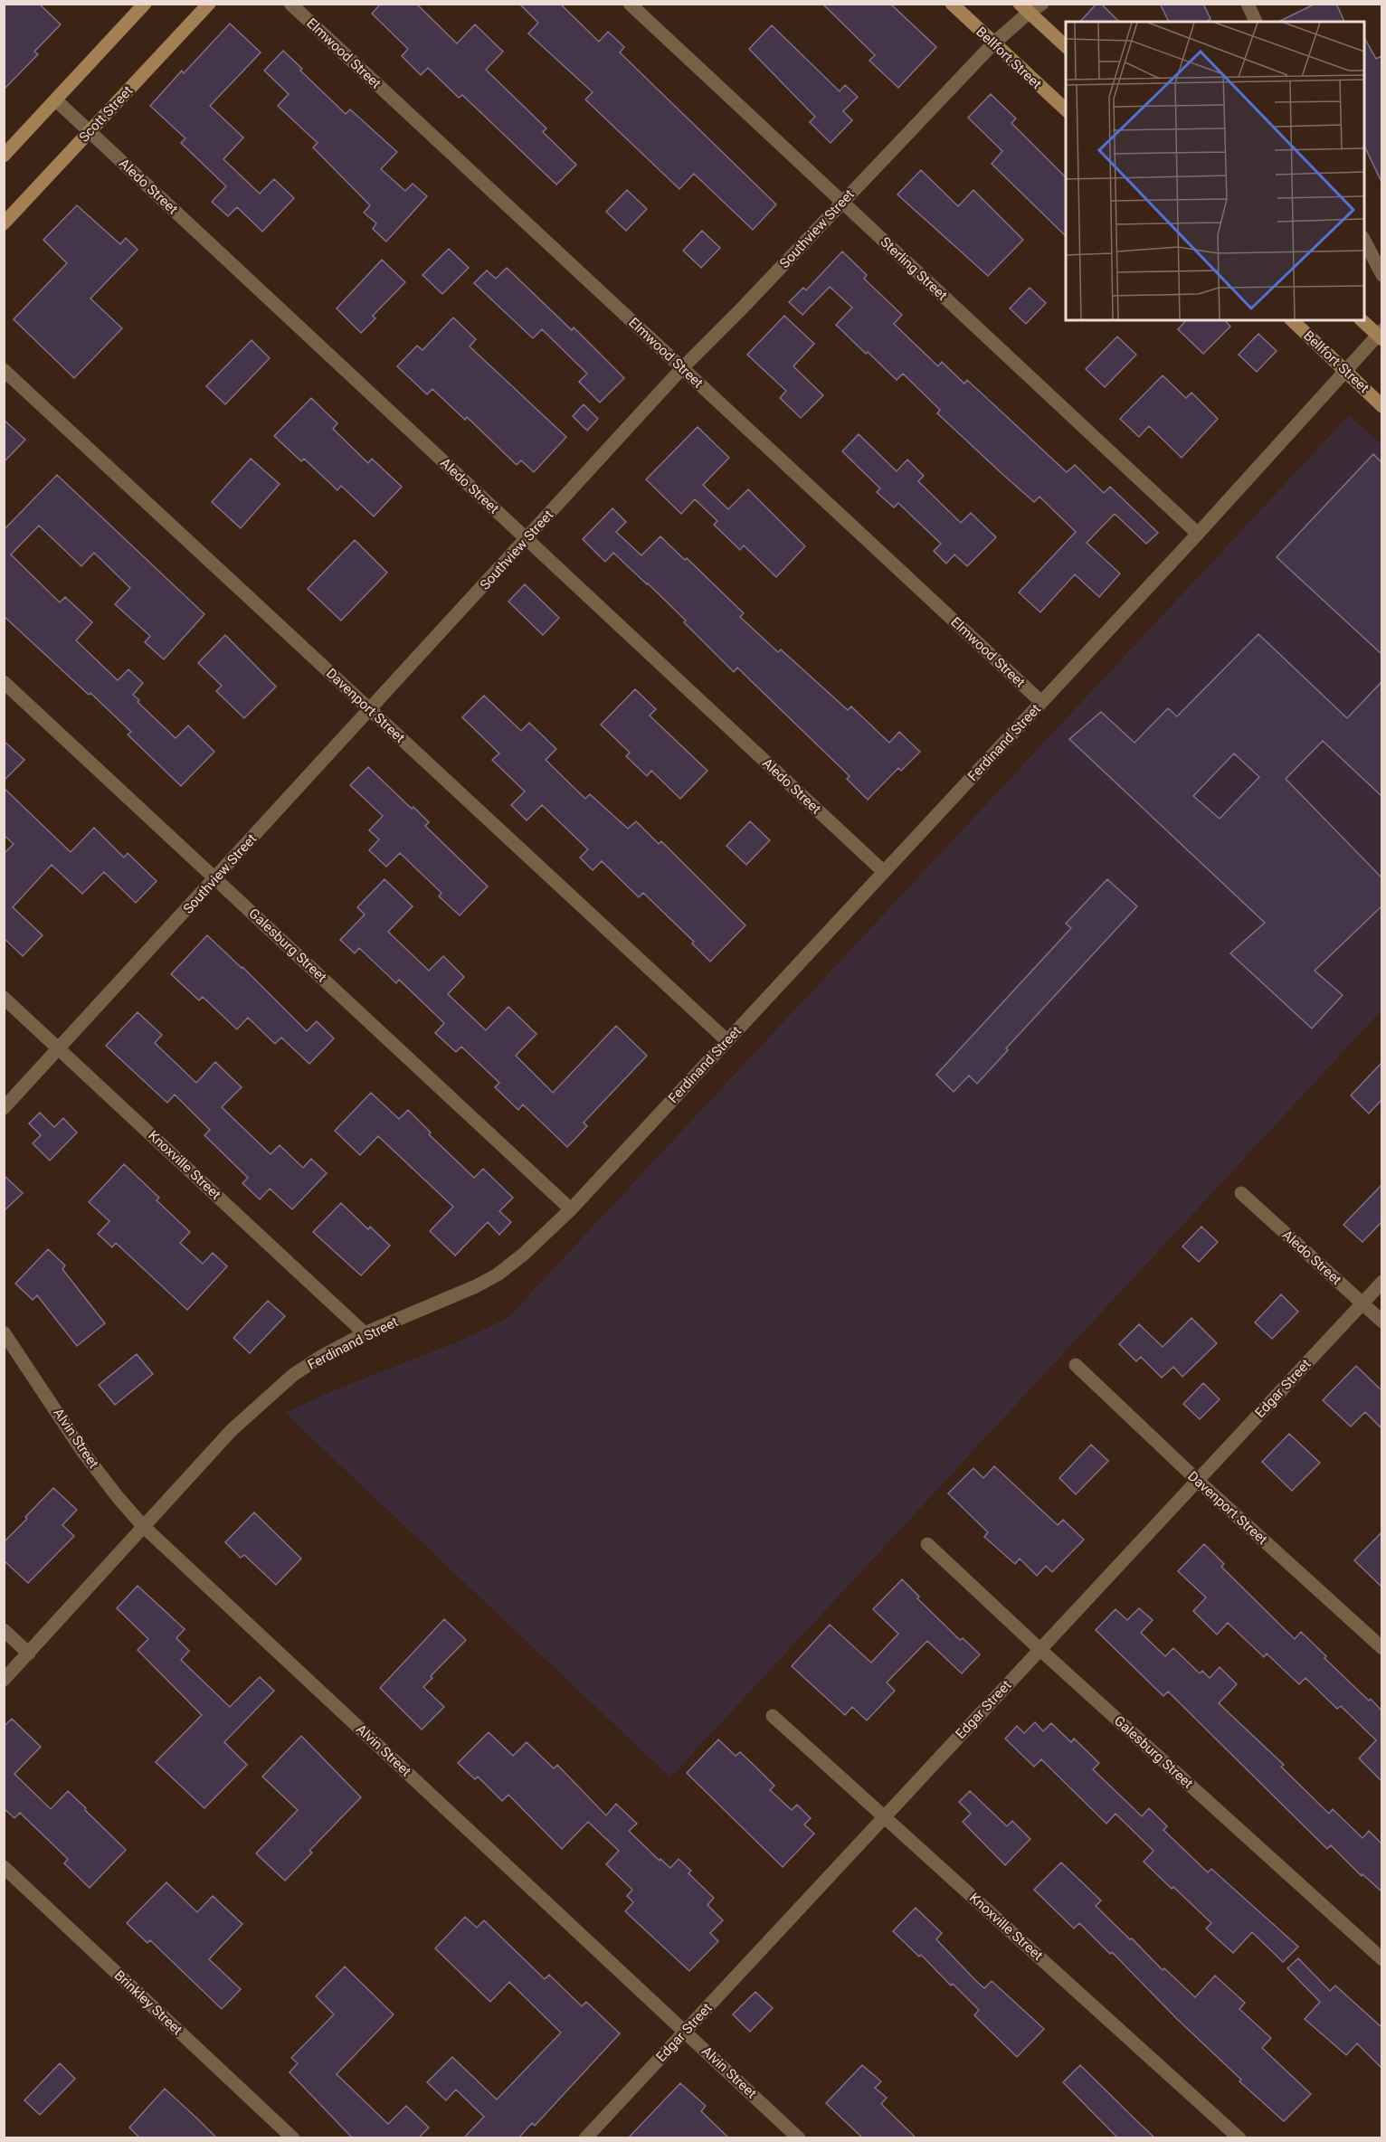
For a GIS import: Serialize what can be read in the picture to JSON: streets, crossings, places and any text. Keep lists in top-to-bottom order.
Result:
{
  "streets": {
    "main road": ["Bellfort Street", "Scott Street"],
    "street": [
      "Elmwood Street",
      "Aledo Street",
      "Southview Street",
      "Sterling Street",
      "Davenport Street",
      "Ferdinand Street",
      "Galesburg Street",
      "Knoxville Street",
      "Edgar Street",
      "Alvin Street",
      "Brinkley Street"
    ]
  },
  "crossings": [
    ["Elmwood Street", "Southview Street"],
    ["Elmwood Street", "Ferdinand Street"],
    ["Bellfort Street", "Southview Street"],
    ["Bellfort Street", "Ferdinand Street"],
    ["Scott Street", "Aledo Street"],
    ["Aledo Street", "Southview Street"],
    ["Aledo Street", "Ferdinand Street"],
    ["Aledo Street", "Edgar Street"],
    ["Southview Street", "Sterling Street"],
    ["Southview Street", "Davenport Street"],
    ["Southview Street", "Galesburg Street"],
    ["Southview Street", "Knoxville Street"],
    ["Sterling Street", "Ferdinand Street"],
    ["Davenport Street", "Ferdinand Street"],
    ["Davenport Street", "Edgar Street"],
    ["Ferdinand Street", "Galesburg Street"],
    ["Ferdinand Street", "Knoxville Street"],
    ["Ferdinand Street", "Alvin Street"],
    ["Galesburg Street", "Edgar Street"],
    ["Knoxville Street", "Edgar Street"],
    ["Edgar Street", "Alvin Street"]
  ]
}
